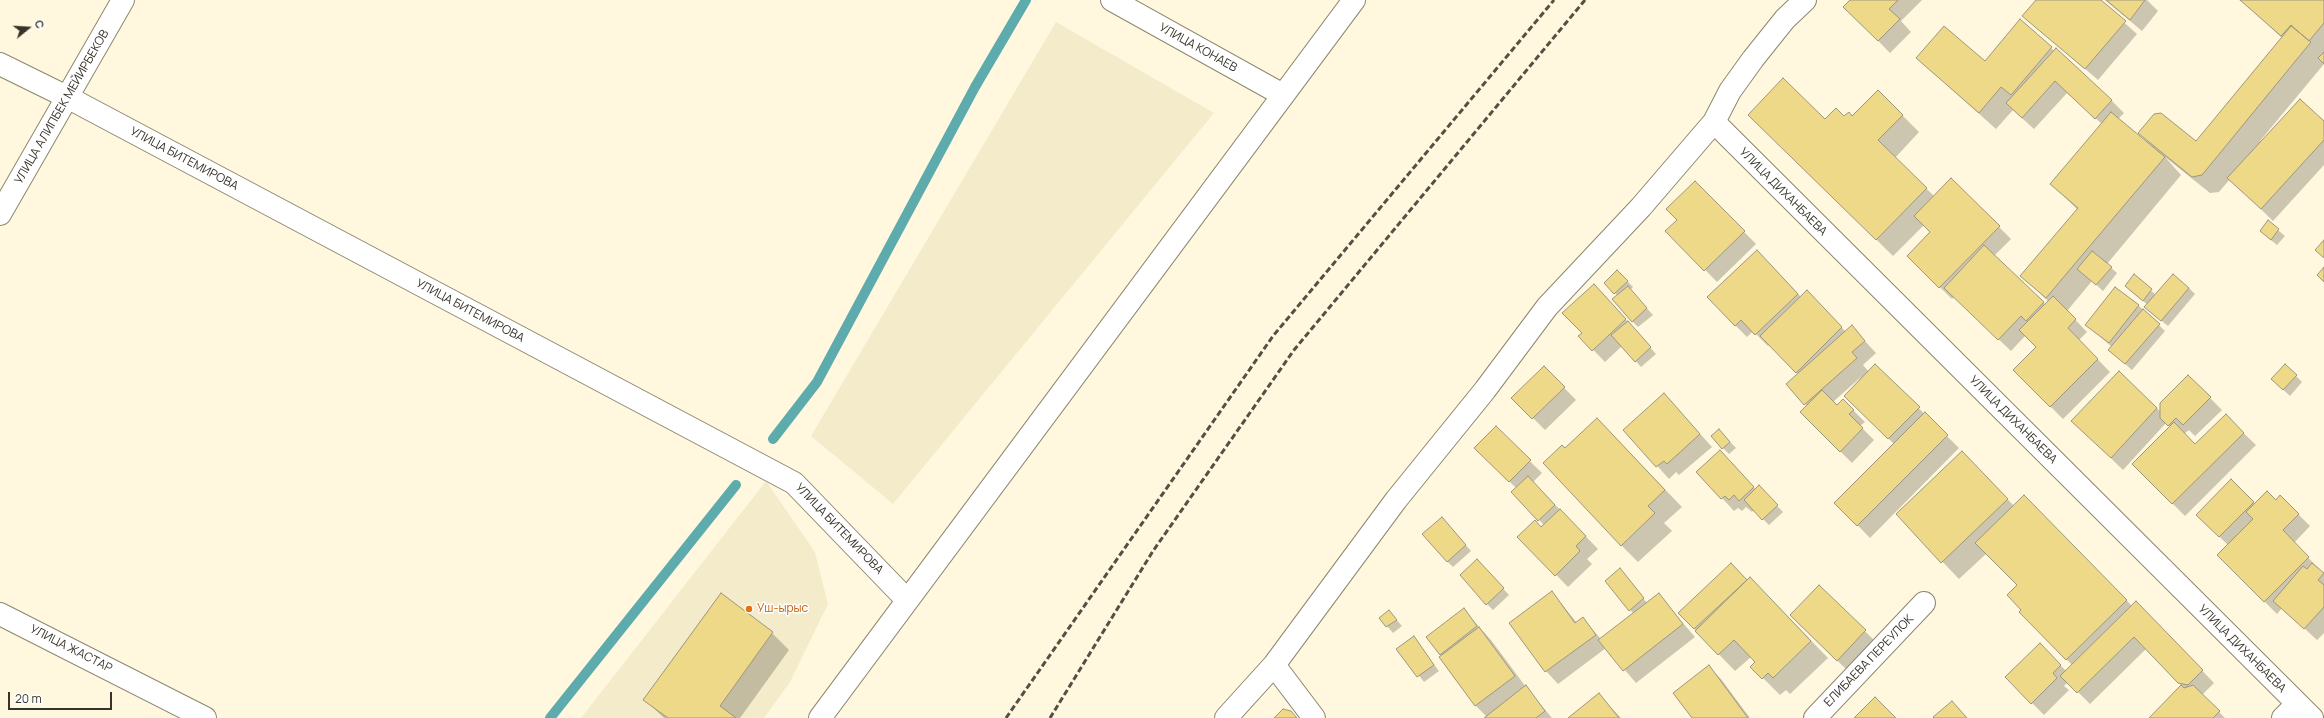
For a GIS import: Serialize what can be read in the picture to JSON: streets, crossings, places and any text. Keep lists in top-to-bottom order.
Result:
{
  "streets": {
    "street": [
      "УЛИЦА КОНАЕВ",
      "УЛИЦА АЛИПБЕК МЕЙИРБЕКОВ",
      "УЛИЦА БИТЕМИРОВА",
      "УЛИЦА ДИХАНБАЕВА",
      "УЛИЦА ЖАСТАР",
      "ЕЛИБАЕВА ПЕРЕУЛОК"
    ]
  },
  "crossings": [
    ["УЛИЦА АЛИПБЕК МЕЙИРБЕКОВ", "УЛИЦА БИТЕМИРОВА"]
  ],
  "places": ["Уш-ырыс"],
  "scale_bar": "20 m",
  "north": "right"
}
